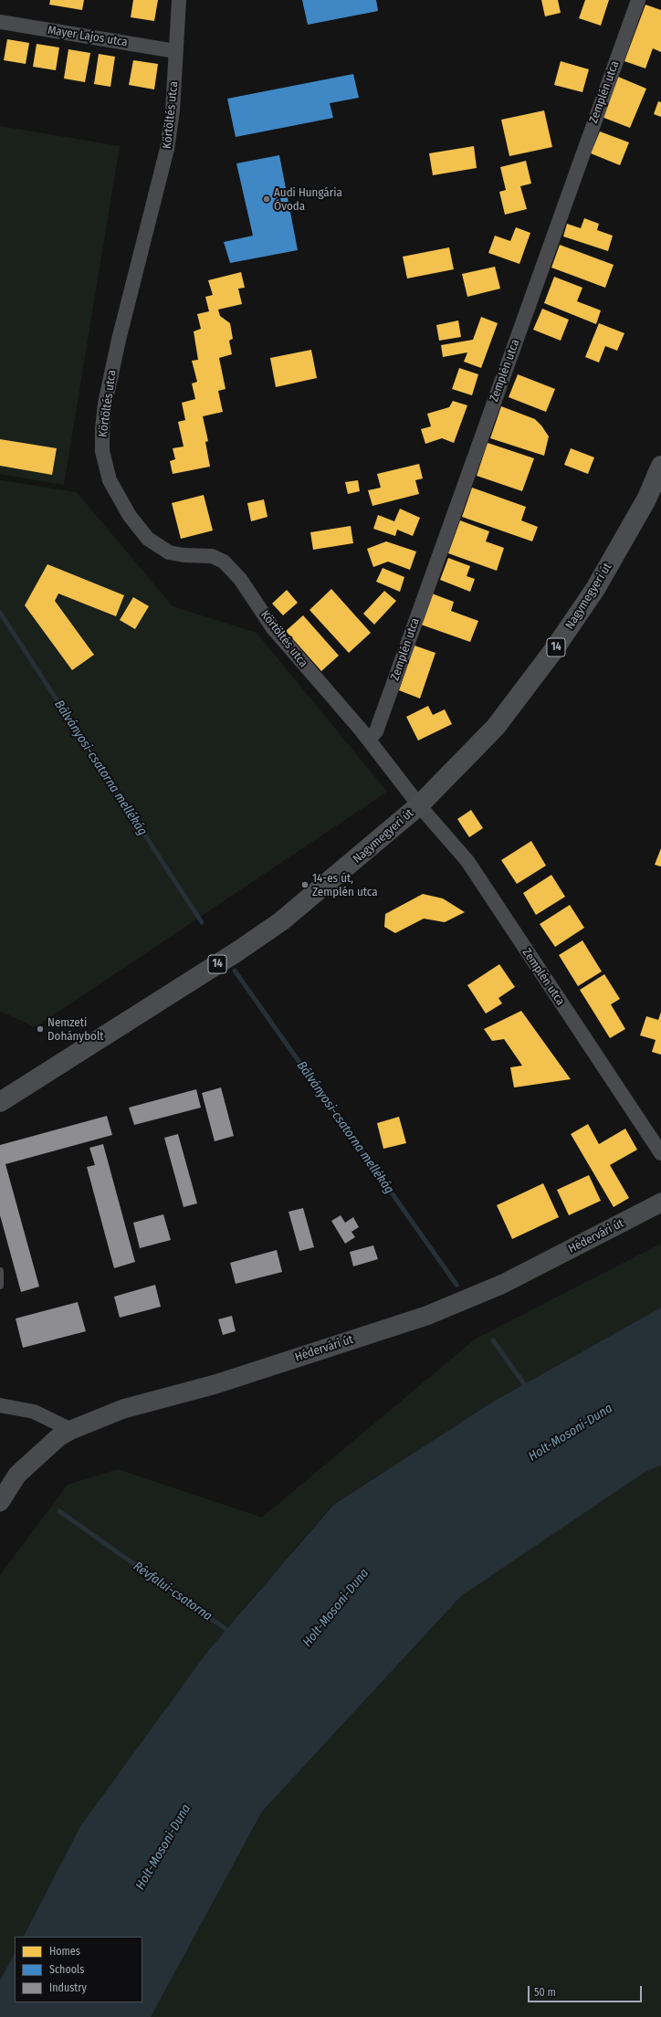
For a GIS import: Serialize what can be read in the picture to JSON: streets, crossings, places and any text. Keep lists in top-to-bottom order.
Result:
{
  "streets": {
    "main road": ["Nagymegyeri út", "14"],
    "street": [
      "Mayer Lajos utca",
      "Zemplén utca",
      "Körtöltés utca",
      "Hédervári út"
    ]
  },
  "crossings": [
    ["Mayer Lajos utca", "Körtöltés utca"],
    ["Zemplén utca", "Körtöltés utca"],
    ["Zemplén utca", "Nagymegyeri út"],
    ["Körtöltés utca", "Nagymegyeri út"]
  ],
  "water": ["Bálványosi-csatorna mellékág", "Holt-Mosoni-Duna", "Révfalui-csatorna"],
  "places": ["Audi Hungária Óvoda", "14-es út, Zemplén utca", "Nemzeti Dohánybolt"],
  "legend": ["Homes", "Schools", "Industry"],
  "scale_bar": "50 m"
}
